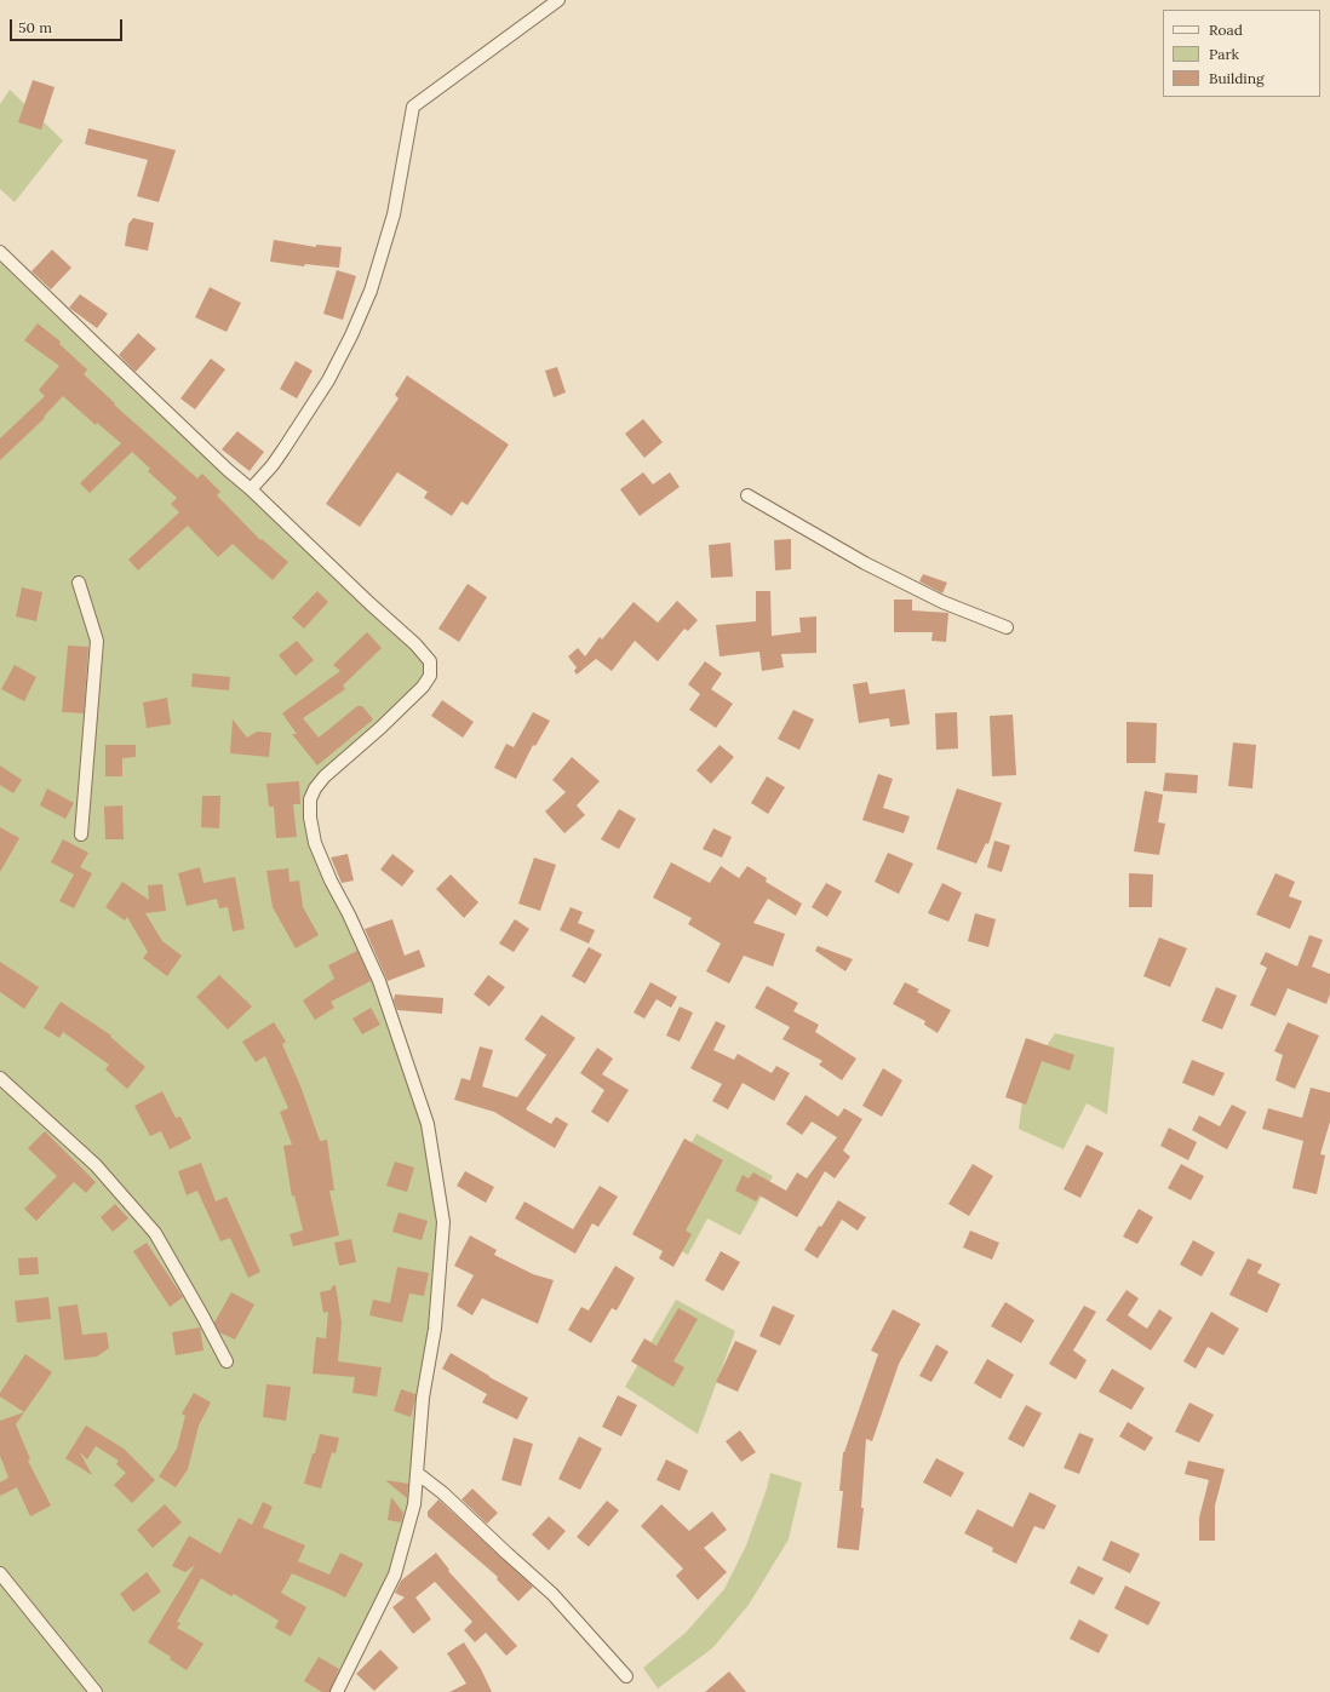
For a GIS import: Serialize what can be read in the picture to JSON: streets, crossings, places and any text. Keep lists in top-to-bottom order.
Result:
{
  "legend": ["Road", "Park", "Building"],
  "scale_bar": "50 m"
}
